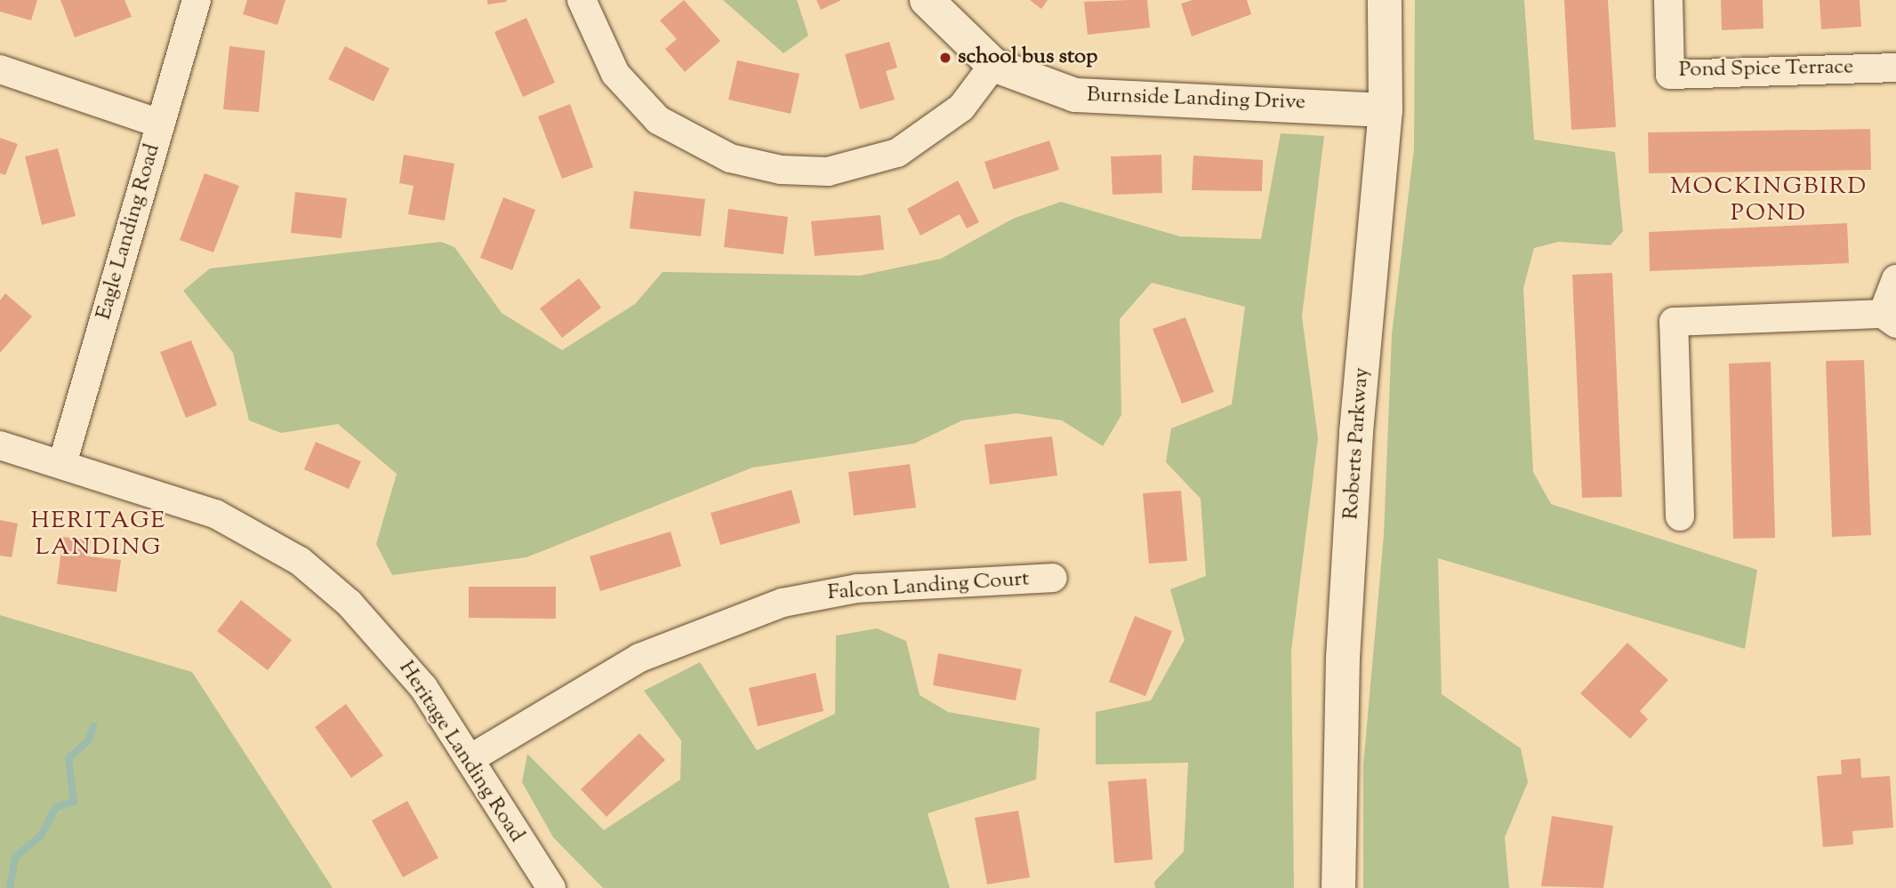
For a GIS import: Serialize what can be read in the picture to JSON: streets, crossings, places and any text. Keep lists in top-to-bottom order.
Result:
{
  "streets": {
    "main road": ["Burnside Landing Drive", "Roberts Parkway"],
    "street": [
      "Pond Spice Terrace",
      "Eagle Landing Road",
      "Falcon Landing Court",
      "Heritage Landing Road"
    ]
  },
  "crossings": [
    ["Burnside Landing Drive", "Roberts Parkway"],
    ["Eagle Landing Road", "Heritage Landing Road"],
    ["Falcon Landing Court", "Heritage Landing Road"]
  ],
  "districts": ["MOCKINGBIRD POND", "HERITAGE LANDING"],
  "places": ["school bus stop"]
}
